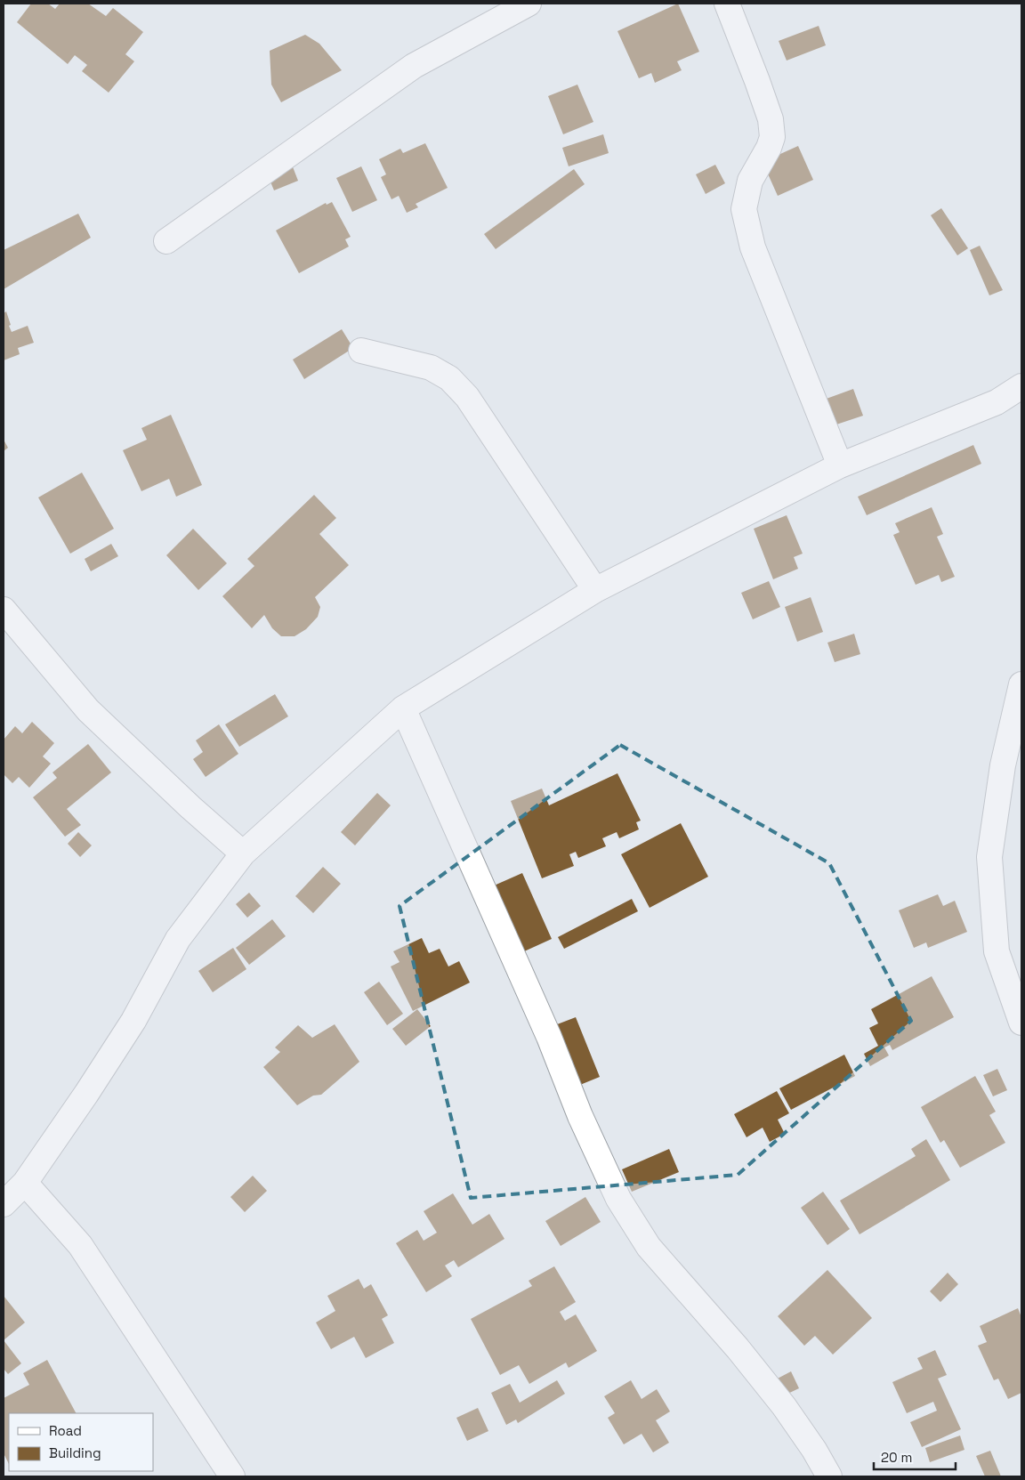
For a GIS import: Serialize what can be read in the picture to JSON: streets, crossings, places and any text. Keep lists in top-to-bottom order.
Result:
{
  "legend": ["Road", "Building"],
  "scale_bar": "20 m"
}
